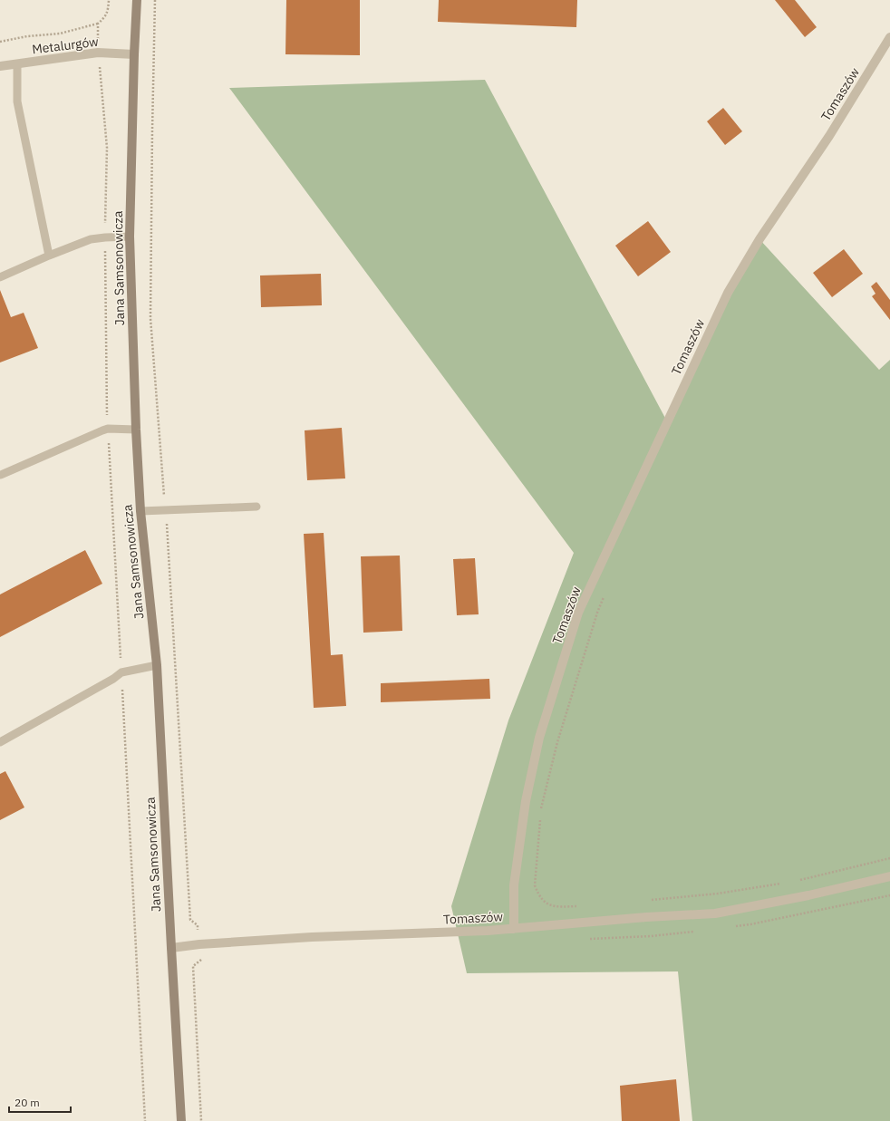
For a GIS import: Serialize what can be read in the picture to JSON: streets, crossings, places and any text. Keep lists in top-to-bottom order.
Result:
{
  "streets": {
    "main road": ["Jana Samsonowicza"],
    "street": ["Metalurgów", "Tomaszów"]
  },
  "crossings": [
    ["Metalurgów", "Jana Samsonowicza"],
    ["Tomaszów", "Jana Samsonowicza"]
  ],
  "scale_bar": "20 m"
}
